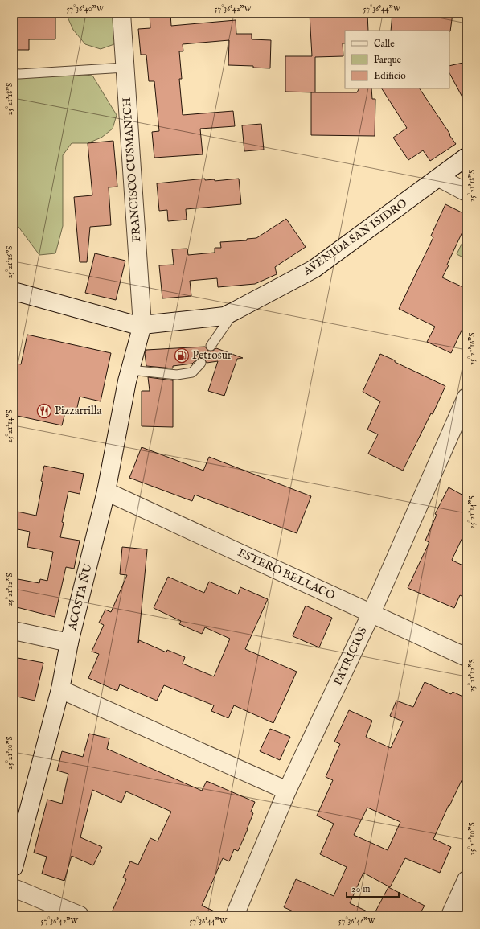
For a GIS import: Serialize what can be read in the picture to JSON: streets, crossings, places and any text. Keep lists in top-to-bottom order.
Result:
{
  "streets": {
    "street": [
      "FRANCISCO CUSMANICH",
      "AVENIDA SAN ISIDRO",
      "ESTERO BELLACO",
      "ACOSTA ÑU",
      "PATRICIOS"
    ]
  },
  "crossings": [
    ["FRANCISCO CUSMANICH", "AVENIDA SAN ISIDRO"],
    ["FRANCISCO CUSMANICH", "ACOSTA ÑU"],
    ["AVENIDA SAN ISIDRO", "ACOSTA ÑU"],
    ["ESTERO BELLACO", "ACOSTA ÑU"],
    ["ESTERO BELLACO", "PATRICIOS"]
  ],
  "places": {
    "fuel station": ["Petrosur"],
    "restaurant": ["Pizzarrilla"]
  },
  "legend": ["Calle", "Parque", "Edificio"],
  "scale_bar": "20 m",
  "coordinates": [
    "57°36'40\"W",
    "57°36'42\"W",
    "57°36'44\"W",
    "25°21'18\"S",
    "25°21'16\"S",
    "25°21'14\"S",
    "25°21'12\"S",
    "25°21'10\"S",
    "57°36'46\"W"
  ]
}
